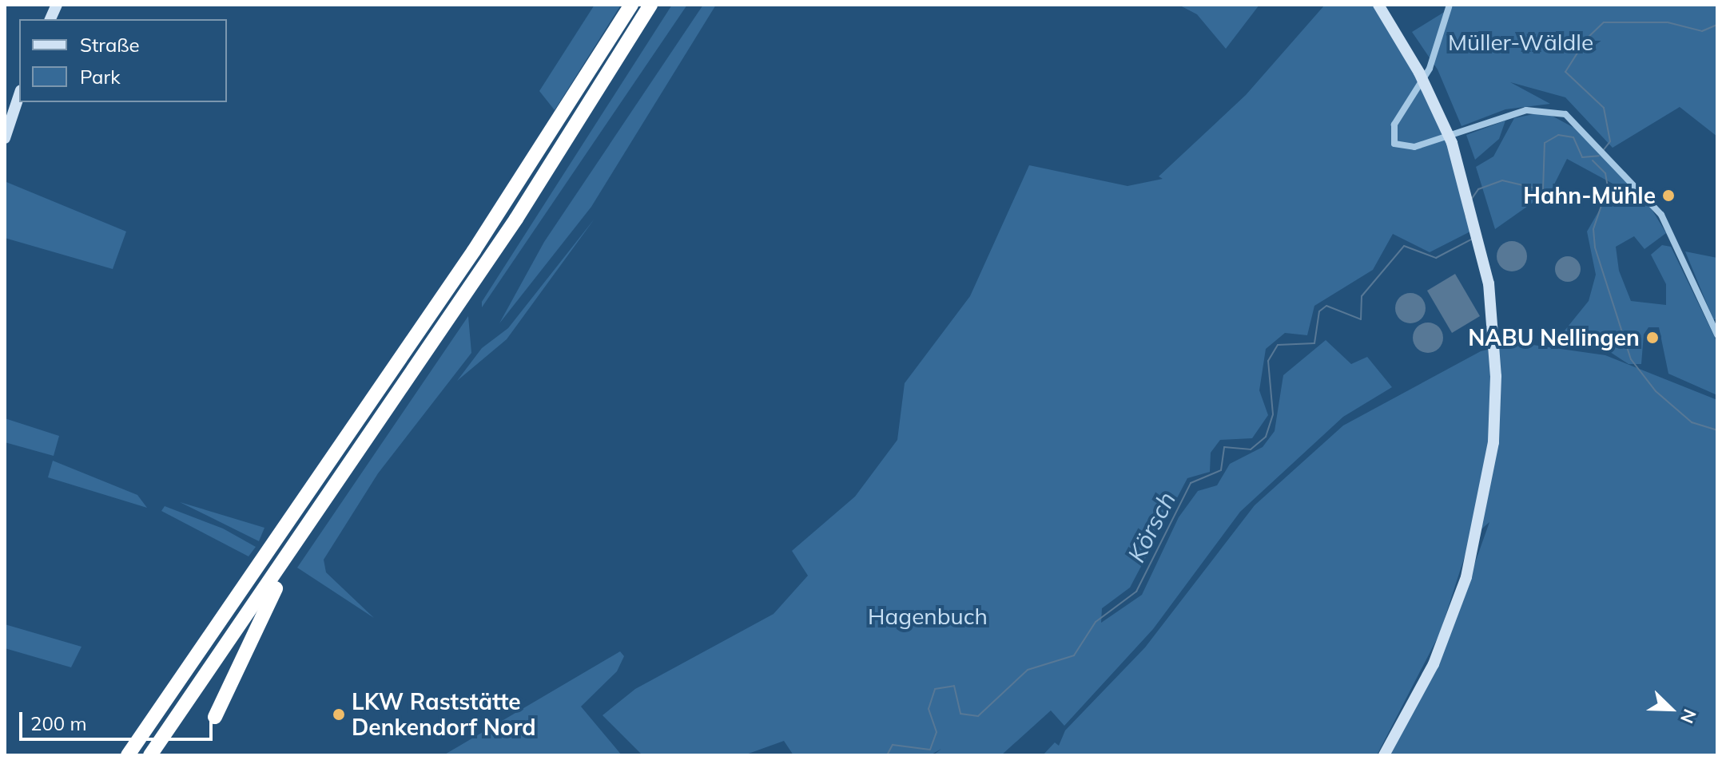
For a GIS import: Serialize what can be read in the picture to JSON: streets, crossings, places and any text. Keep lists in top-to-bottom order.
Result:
{
  "water": ["Körsch"],
  "parks": ["Müller-Wäldle", "Hagenbuch"],
  "places": ["Hahn-Mühle", "NABU Nellingen", "LKW Raststätte Denkendorf Nord"],
  "legend": ["Straße", "Park"],
  "scale_bar": "200 m",
  "north": "bottom right"
}
